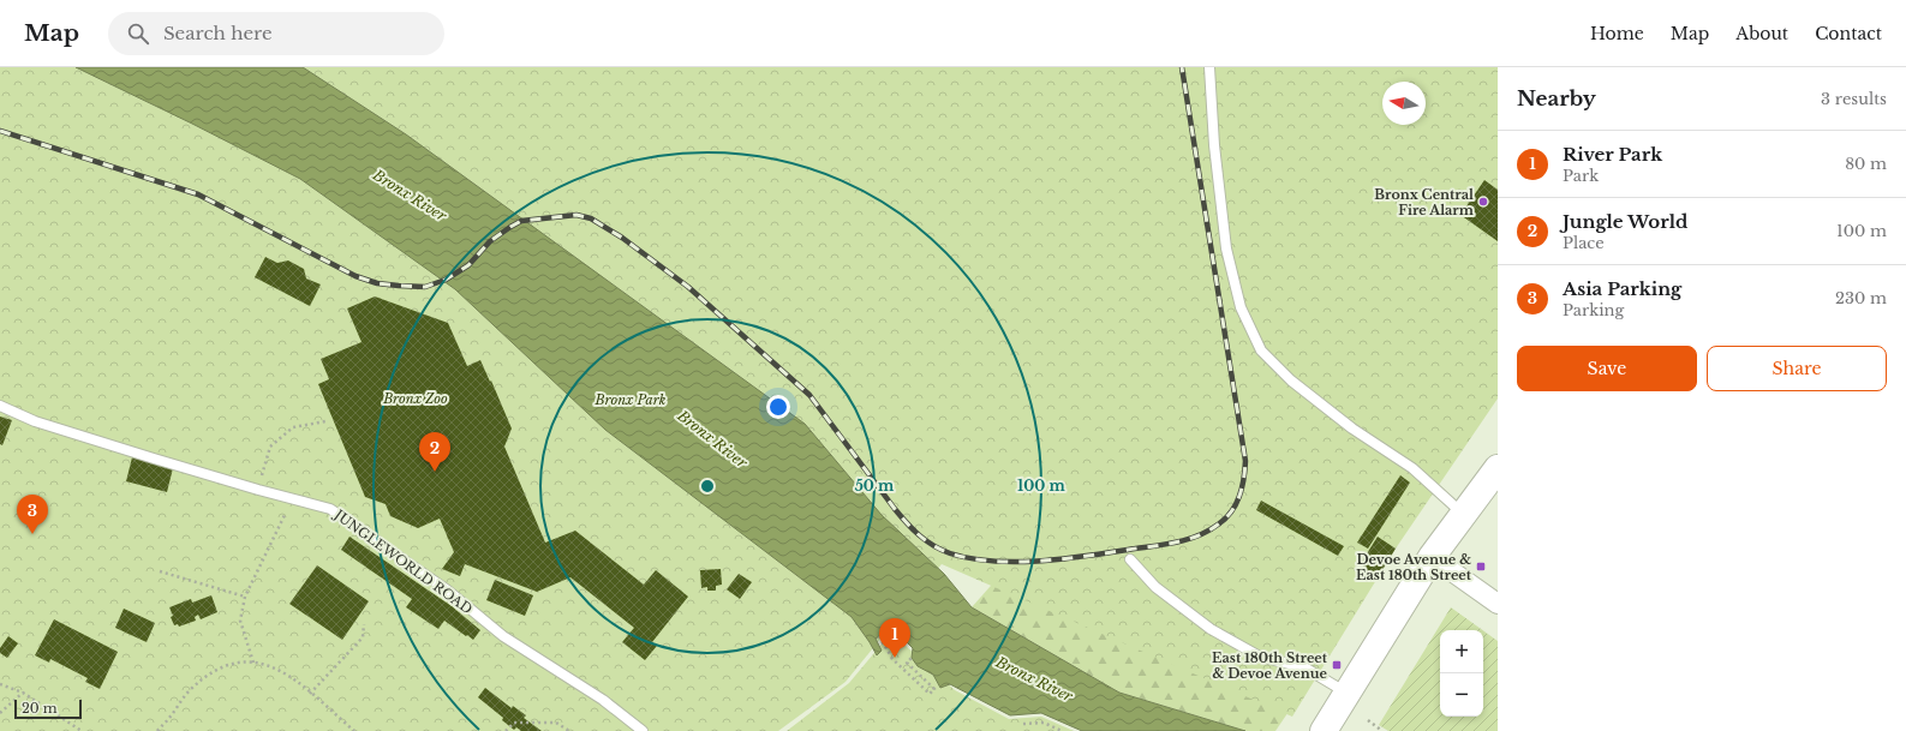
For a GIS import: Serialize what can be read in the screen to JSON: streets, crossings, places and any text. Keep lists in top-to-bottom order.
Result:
{
  "streets": {
    "lane": ["JUNGLEWORLD ROAD"]
  },
  "water": ["Bronx River"],
  "parks": ["Bronx Zoo", "Bronx Park"],
  "places": {
    "other": ["Bronx Central Fire Alarm"],
    "transit": ["Devoe Avenue & East 180th Street", "East 180th Street & Devoe Avenue"]
  },
  "scale_bar": "20 m",
  "north": "left",
  "page": {
    "header": "Map",
    "search": "Search here",
    "nav": [
      "Home",
      "Map",
      "About",
      "Contact"
    ],
    "heading": ["Nearby", "3 results"],
    "list": [
      {
        "mark": "1",
        "name": "River Park",
        "note": "Park",
        "value": "80 m"
      },
      {
        "mark": "2",
        "name": "Jungle World",
        "note": "Place",
        "value": "100 m"
      },
      {
        "mark": "3",
        "name": "Asia Parking",
        "note": "Parking",
        "value": "230 m"
      }
    ],
    "buttons": ["Save", "Share"],
    "pins": ["2", "3", "1"],
    "map_buttons": ["+", "−"],
    "scale": "20 m"
  },
  "rings": ["50 m", "100 m"]
}
